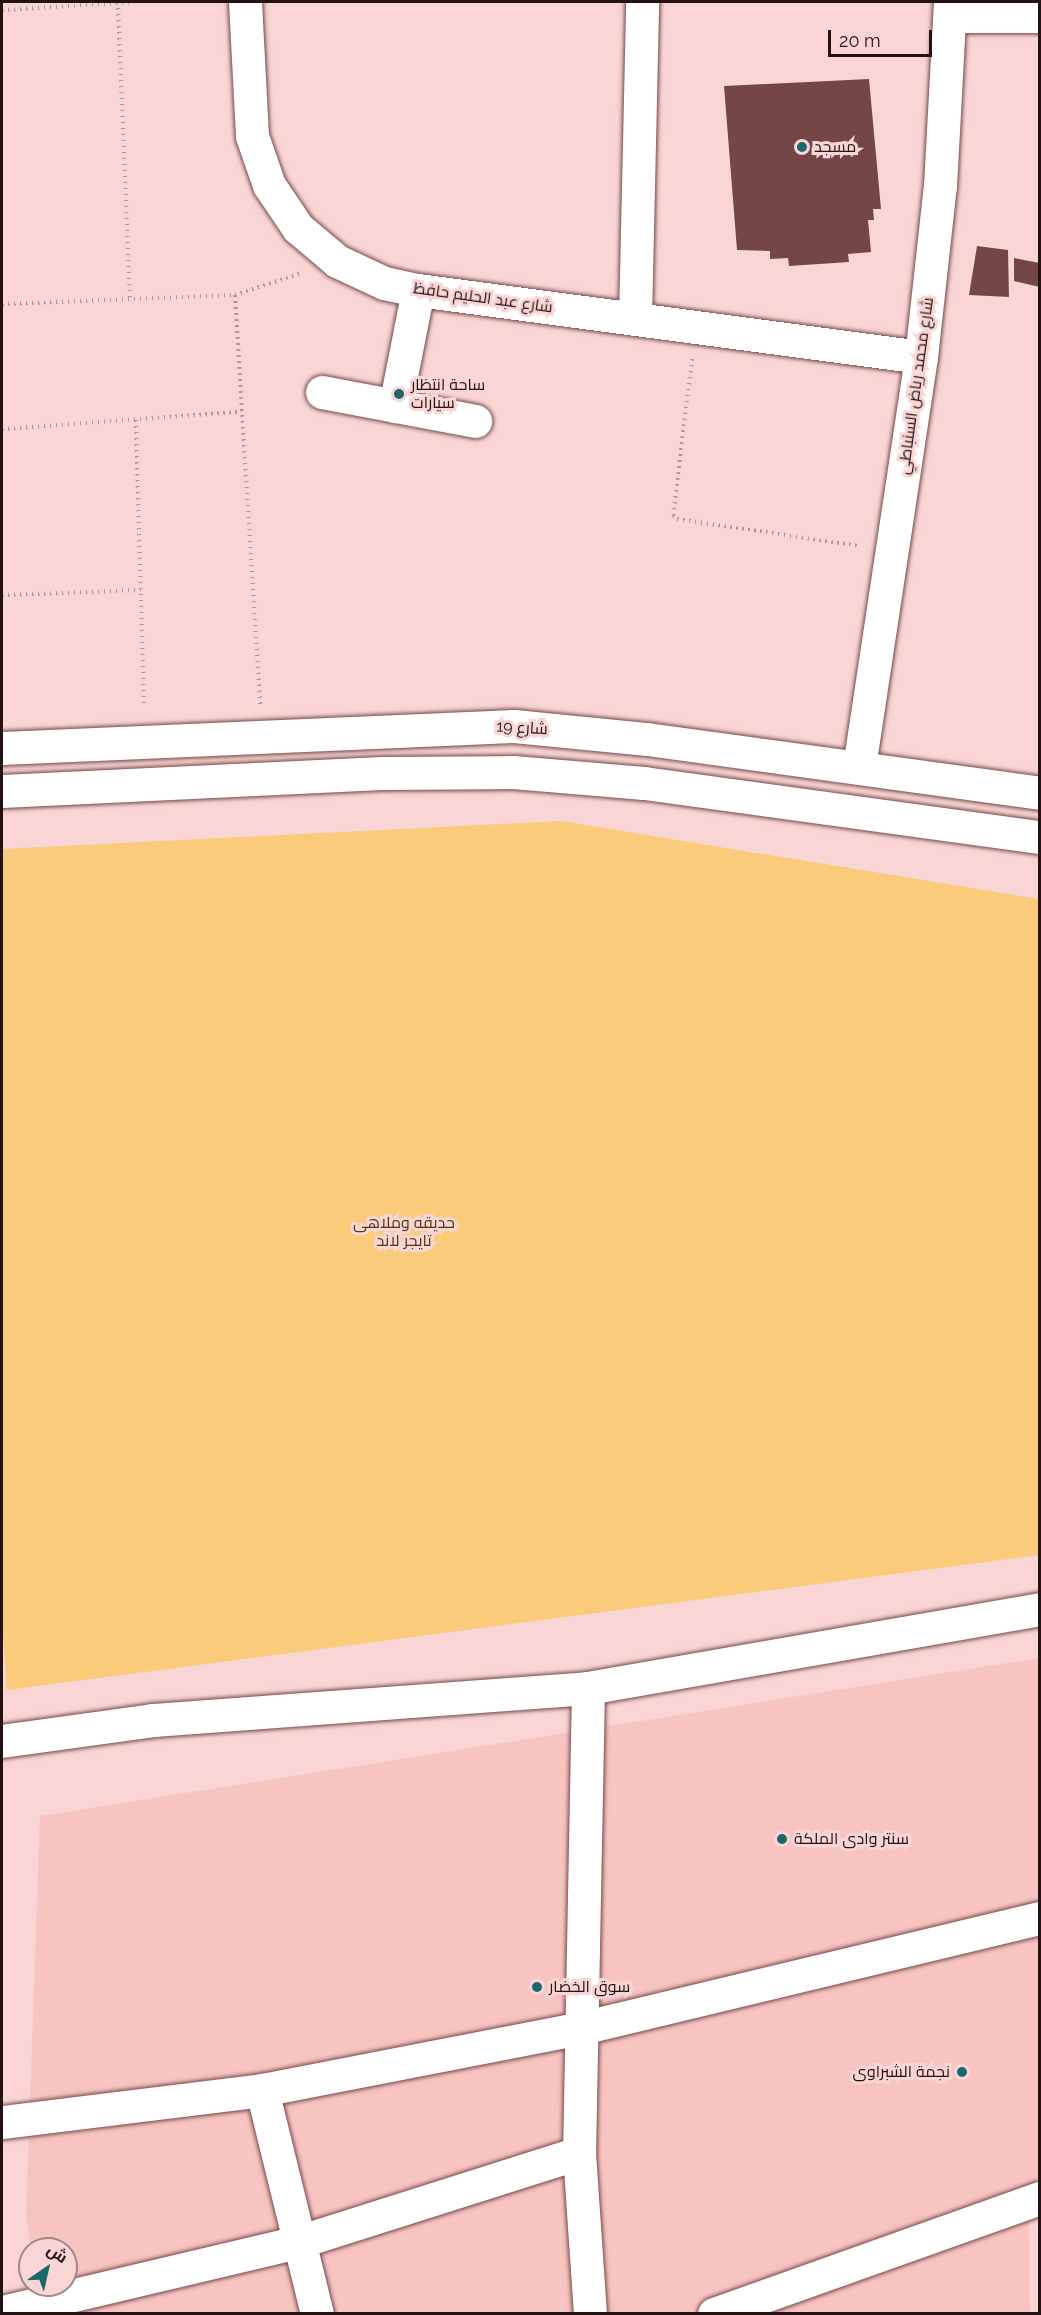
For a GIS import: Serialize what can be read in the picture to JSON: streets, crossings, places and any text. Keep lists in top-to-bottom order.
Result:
{
  "streets": {
    "street": ["شارع عبد الحليم حافظ", "شارع محمد رياض السنباطي", "شارع 19"]
  },
  "crossings": [
    ["شارع عبد الحليم حافظ", "شارع محمد رياض السنباطي"],
    ["شارع محمد رياض السنباطي", "شارع 19"]
  ],
  "parks": ["حديقه وملاهى تايجر لاند"],
  "places": [
    "مسجد",
    "ساحة انتظار سيارات",
    "سنتر وادى الملكة",
    "سوق الخضار",
    "نجمة الشبراوى"
  ],
  "scale_bar": "20 m",
  "north": "top right"
}
